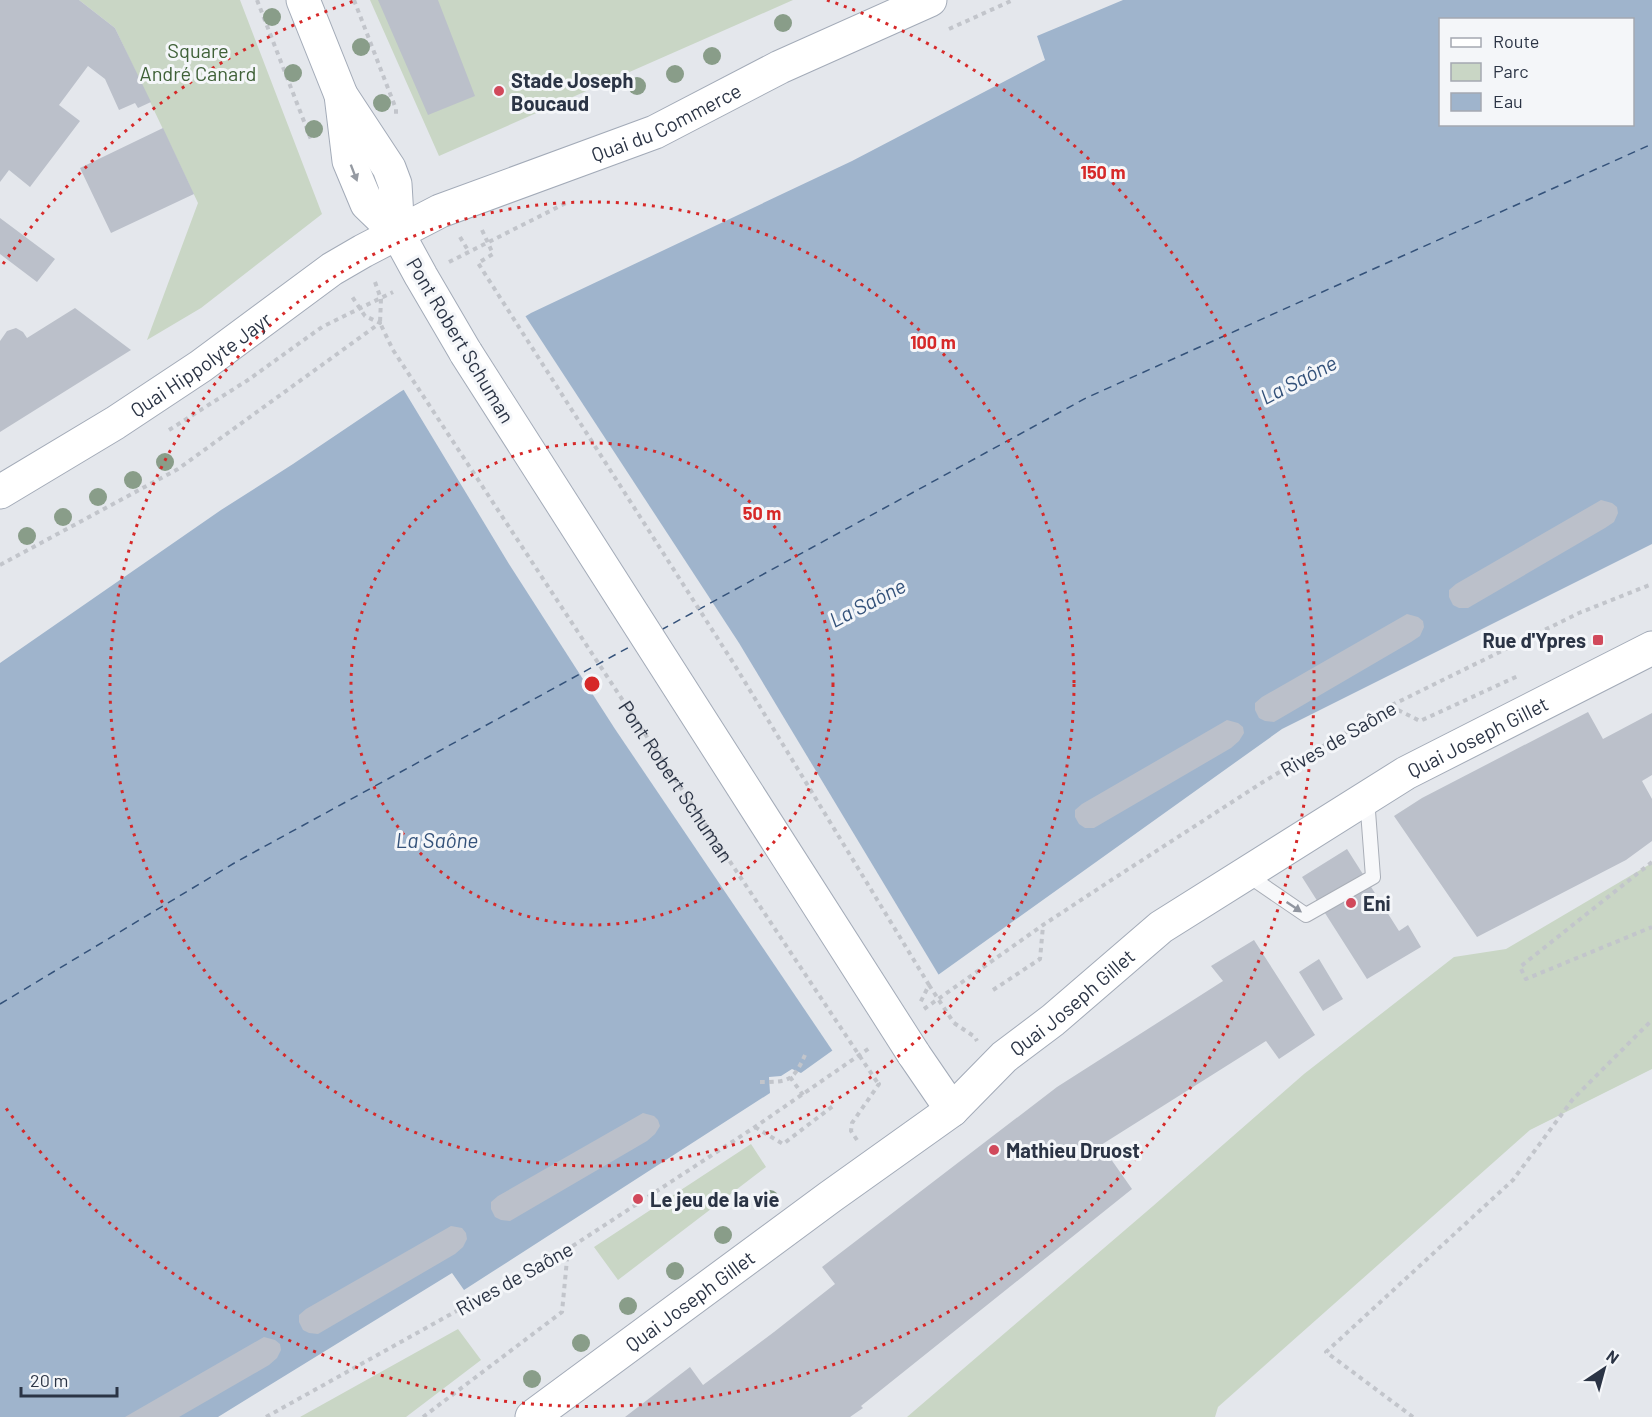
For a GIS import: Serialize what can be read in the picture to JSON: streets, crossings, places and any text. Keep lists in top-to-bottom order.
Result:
{
  "streets": {
    "main road": [
      "Quai du Commerce",
      "Pont Robert Schuman",
      "Quai Hippolyte Jayr",
      "Quai Joseph Gillet"
    ],
    "path": ["Rives de Saône"]
  },
  "crossings": [
    ["Quai du Commerce", "Pont Robert Schuman"],
    ["Quai du Commerce", "Quai Hippolyte Jayr"],
    ["Pont Robert Schuman", "Quai Hippolyte Jayr"],
    ["Pont Robert Schuman", "Quai Joseph Gillet"]
  ],
  "water": ["La Saône"],
  "parks": ["Square André Canard"],
  "places": {
    "other": [
      "Stade Joseph Boucaud",
      "Eni",
      "Mathieu Druost",
      "Le jeu de la vie"
    ],
    "transit": ["Rue d'Ypres"]
  },
  "legend": ["Route", "Parc", "Eau"],
  "scale_bar": "20 m",
  "north": "top right",
  "rings": ["150 m", "100 m", "50 m"]
}
